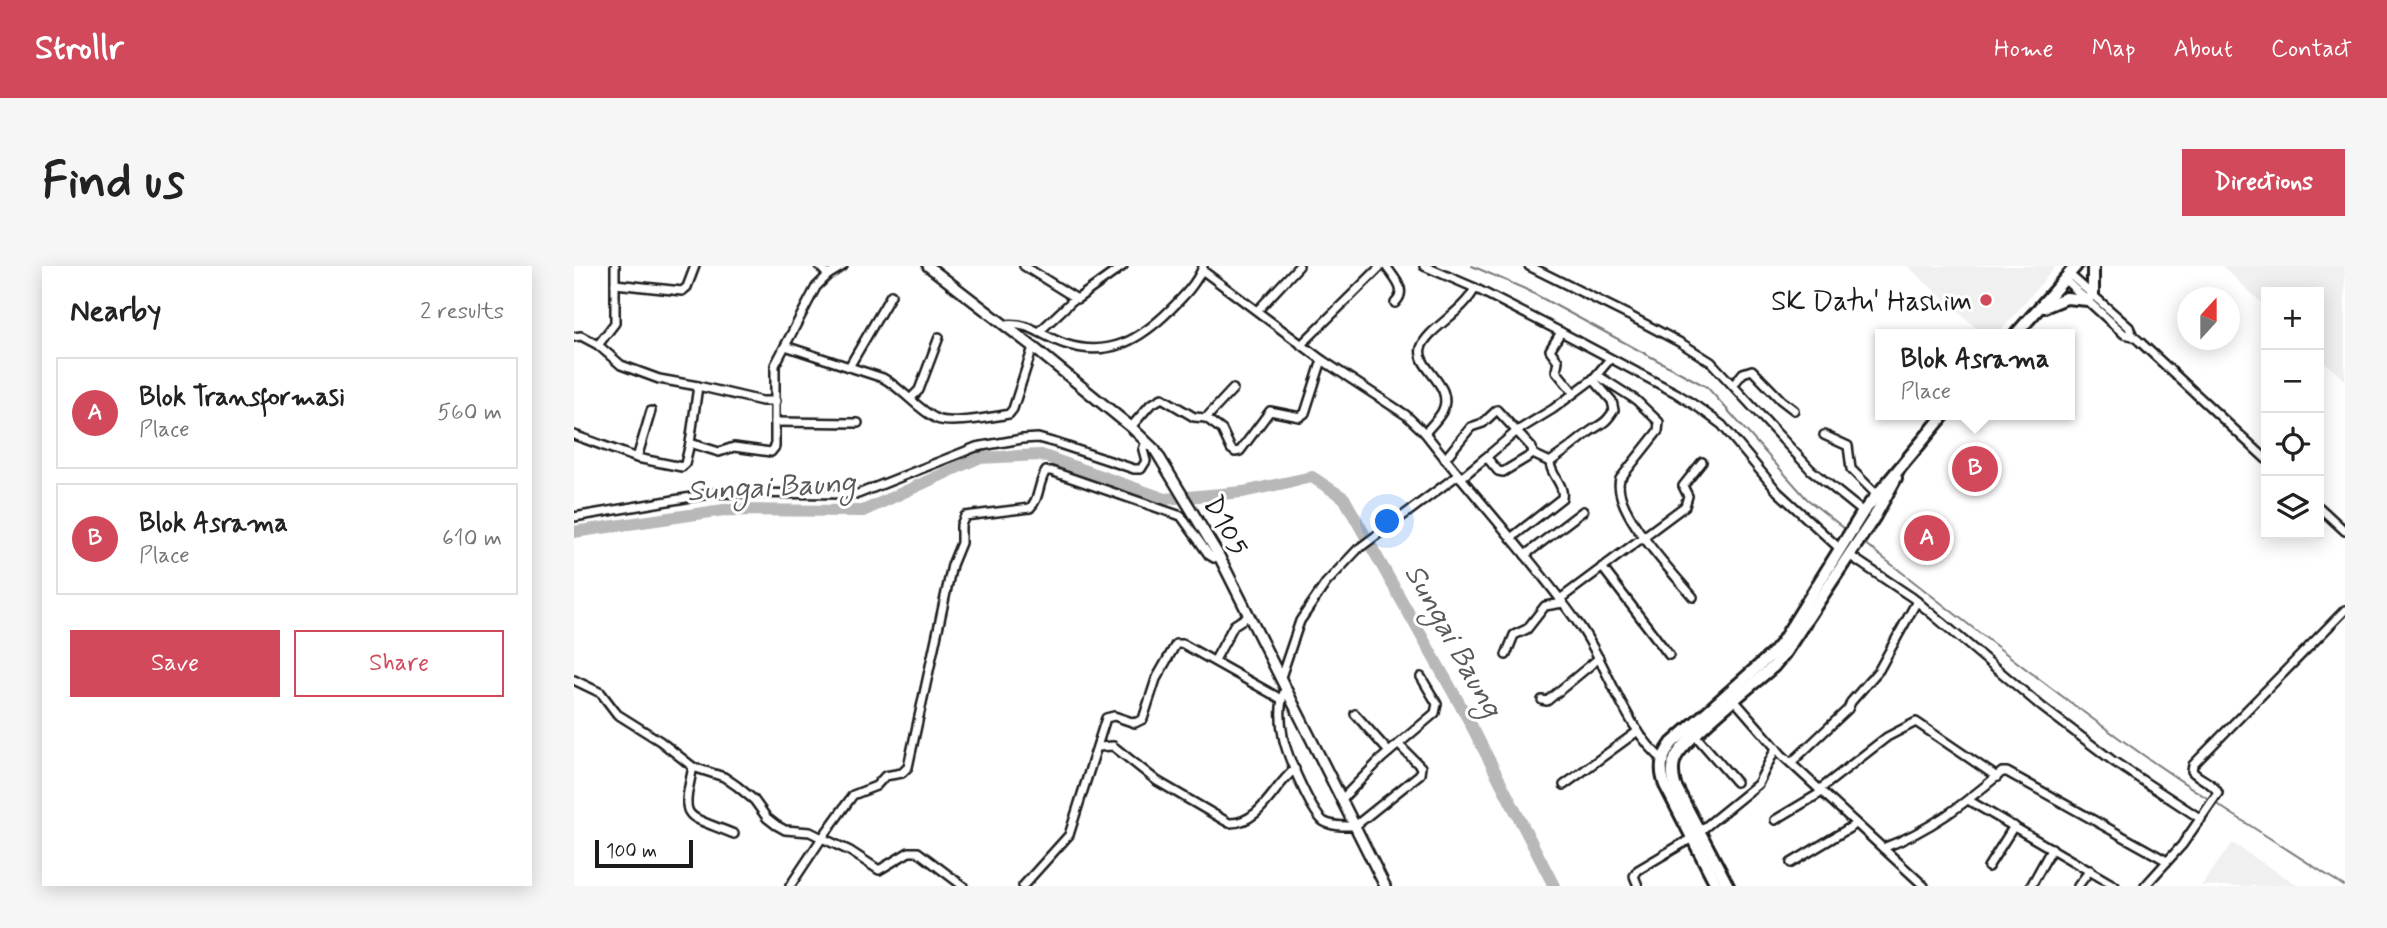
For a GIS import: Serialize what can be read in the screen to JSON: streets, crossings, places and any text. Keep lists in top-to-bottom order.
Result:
{
  "streets": {
    "street": ["D105"]
  },
  "water": ["Sungai Baung"],
  "places": ["SK Datu' Hashim"],
  "scale_bar": "100 m",
  "north": "top",
  "page": {
    "header": "Strollr",
    "nav": [
      "Home",
      "Map",
      "About",
      "Contact"
    ],
    "buttons": [
      "Directions",
      ["Save", "Share"]
    ],
    "title": "Find us",
    "heading": ["Nearby", "2 results"],
    "map_buttons": ["+", "−"],
    "popup": ["Blok Asrama", "Place"],
    "list": [
      {
        "mark": "A",
        "name": "Blok Transformasi",
        "note": "Place",
        "value": "560 m"
      },
      {
        "mark": "B",
        "name": "Blok Asrama",
        "note": "Place",
        "value": "610 m"
      }
    ],
    "pins": ["B", "A"],
    "scale": "100 m"
  }
}
